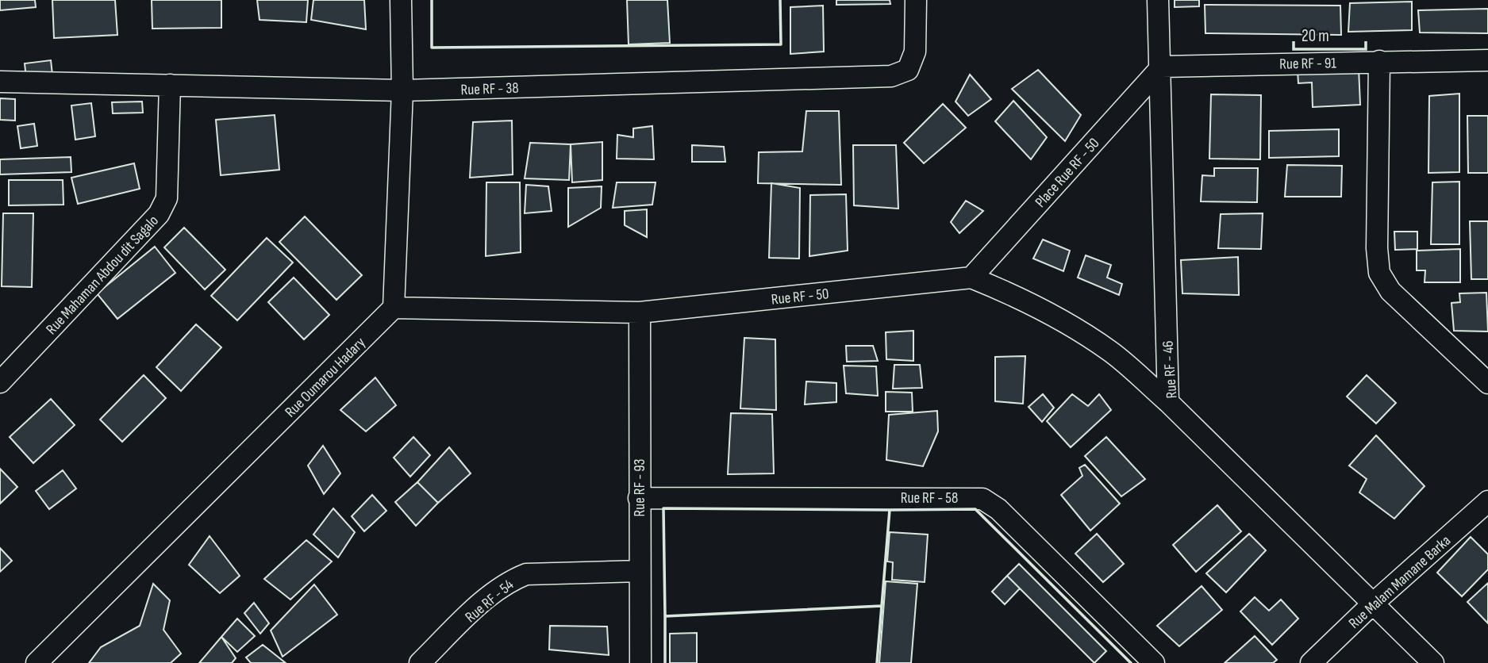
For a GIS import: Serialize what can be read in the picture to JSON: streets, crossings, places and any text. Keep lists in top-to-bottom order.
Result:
{
  "streets": {
    "street": [
      "Rue RF - 91",
      "Rue RF - 38",
      "Place Rue RF - 50",
      "Rue Mahaman Abdou dit Sagalo",
      "Rue RF - 50",
      "Rue RF - 46",
      "Rue Oumarou Hadary",
      "Rue RF - 93",
      "Rue RF - 58",
      "Rue Malam Mamane Barka",
      "Rue RF - 54"
    ]
  },
  "crossings": [
    ["Rue RF - 91", "Place Rue RF - 50"],
    ["Rue RF - 91", "Rue RF - 46"],
    ["Rue RF - 38", "Rue Mahaman Abdou dit Sagalo"],
    ["Place Rue RF - 50", "Rue RF - 50"],
    ["Place Rue RF - 50", "Rue RF - 46"],
    ["Rue RF - 50", "Rue RF - 46"],
    ["Rue RF - 50", "Rue Oumarou Hadary"],
    ["Rue RF - 50", "Rue RF - 93"],
    ["Rue RF - 46", "Rue Malam Mamane Barka"],
    ["Rue RF - 93", "Rue RF - 58"],
    ["Rue RF - 93", "Rue RF - 54"]
  ],
  "scale_bar": "20 m"
}
